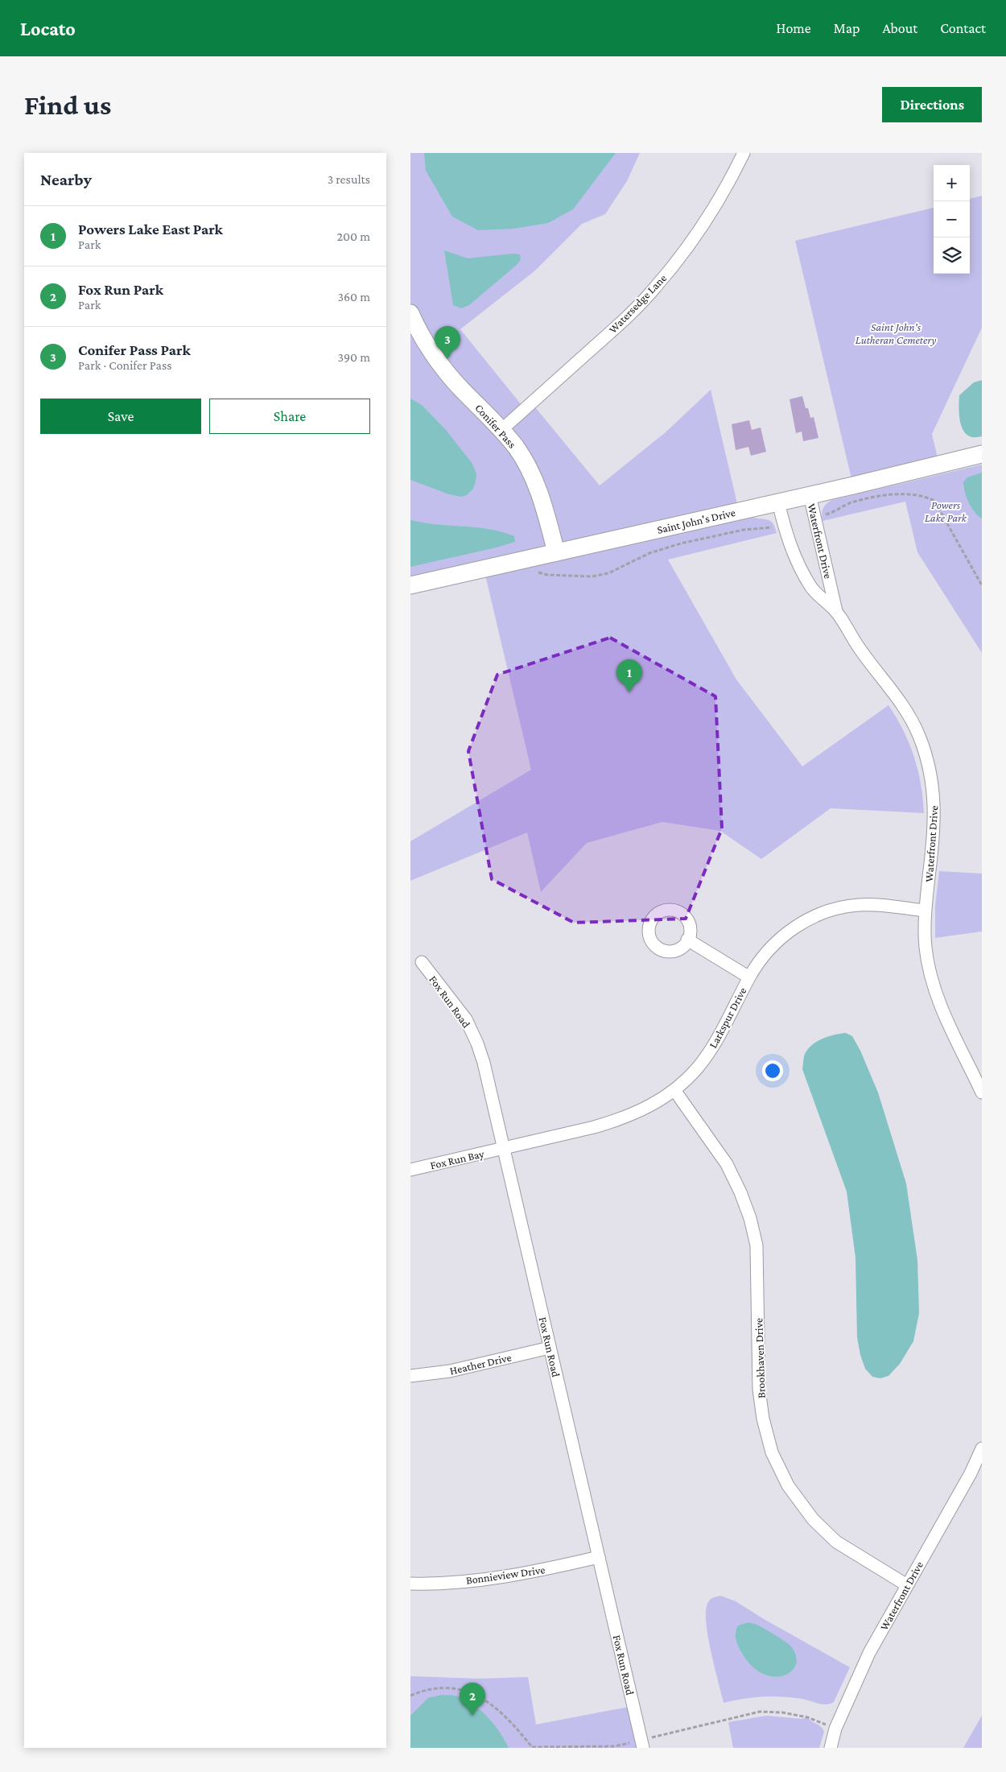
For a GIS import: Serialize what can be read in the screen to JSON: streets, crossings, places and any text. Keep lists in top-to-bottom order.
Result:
{
  "streets": {
    "street": [
      "Watersedge Lane",
      "Conifer Pass",
      "Saint John's Drive",
      "Waterfront Drive",
      "Fox Run Road",
      "Larkspur Drive",
      "Fox Run Bay",
      "Brookhaven Drive",
      "Heather Drive",
      "Bonnieview Drive"
    ]
  },
  "crossings": [
    ["Watersedge Lane", "Conifer Pass"],
    ["Conifer Pass", "Saint John's Drive"],
    ["Saint John's Drive", "Waterfront Drive"],
    ["Waterfront Drive", "Larkspur Drive"],
    ["Waterfront Drive", "Brookhaven Drive"],
    ["Fox Run Road", "Larkspur Drive"],
    ["Fox Run Road", "Fox Run Bay"],
    ["Fox Run Road", "Heather Drive"],
    ["Fox Run Road", "Bonnieview Drive"],
    ["Larkspur Drive", "Fox Run Bay"],
    ["Larkspur Drive", "Brookhaven Drive"]
  ],
  "parks": ["Saint John's Lutheran Cemetery", "Powers Lake Park"],
  "page": {
    "header": "Locato",
    "nav": [
      "Home",
      "Map",
      "About",
      "Contact"
    ],
    "buttons": [
      "Directions",
      ["Save", "Share"]
    ],
    "title": "Find us",
    "heading": ["Nearby", "3 results"],
    "map_buttons": ["+", "−"],
    "list": [
      {
        "mark": "1",
        "name": "Powers Lake East Park",
        "note": "Park",
        "value": "200 m"
      },
      {
        "mark": "2",
        "name": "Fox Run Park",
        "note": "Park",
        "value": "360 m"
      },
      {
        "mark": "3",
        "name": "Conifer Pass Park",
        "note": "Park · Conifer Pass",
        "value": "390 m"
      }
    ],
    "pins": ["3", "1", "2"]
  }
}
